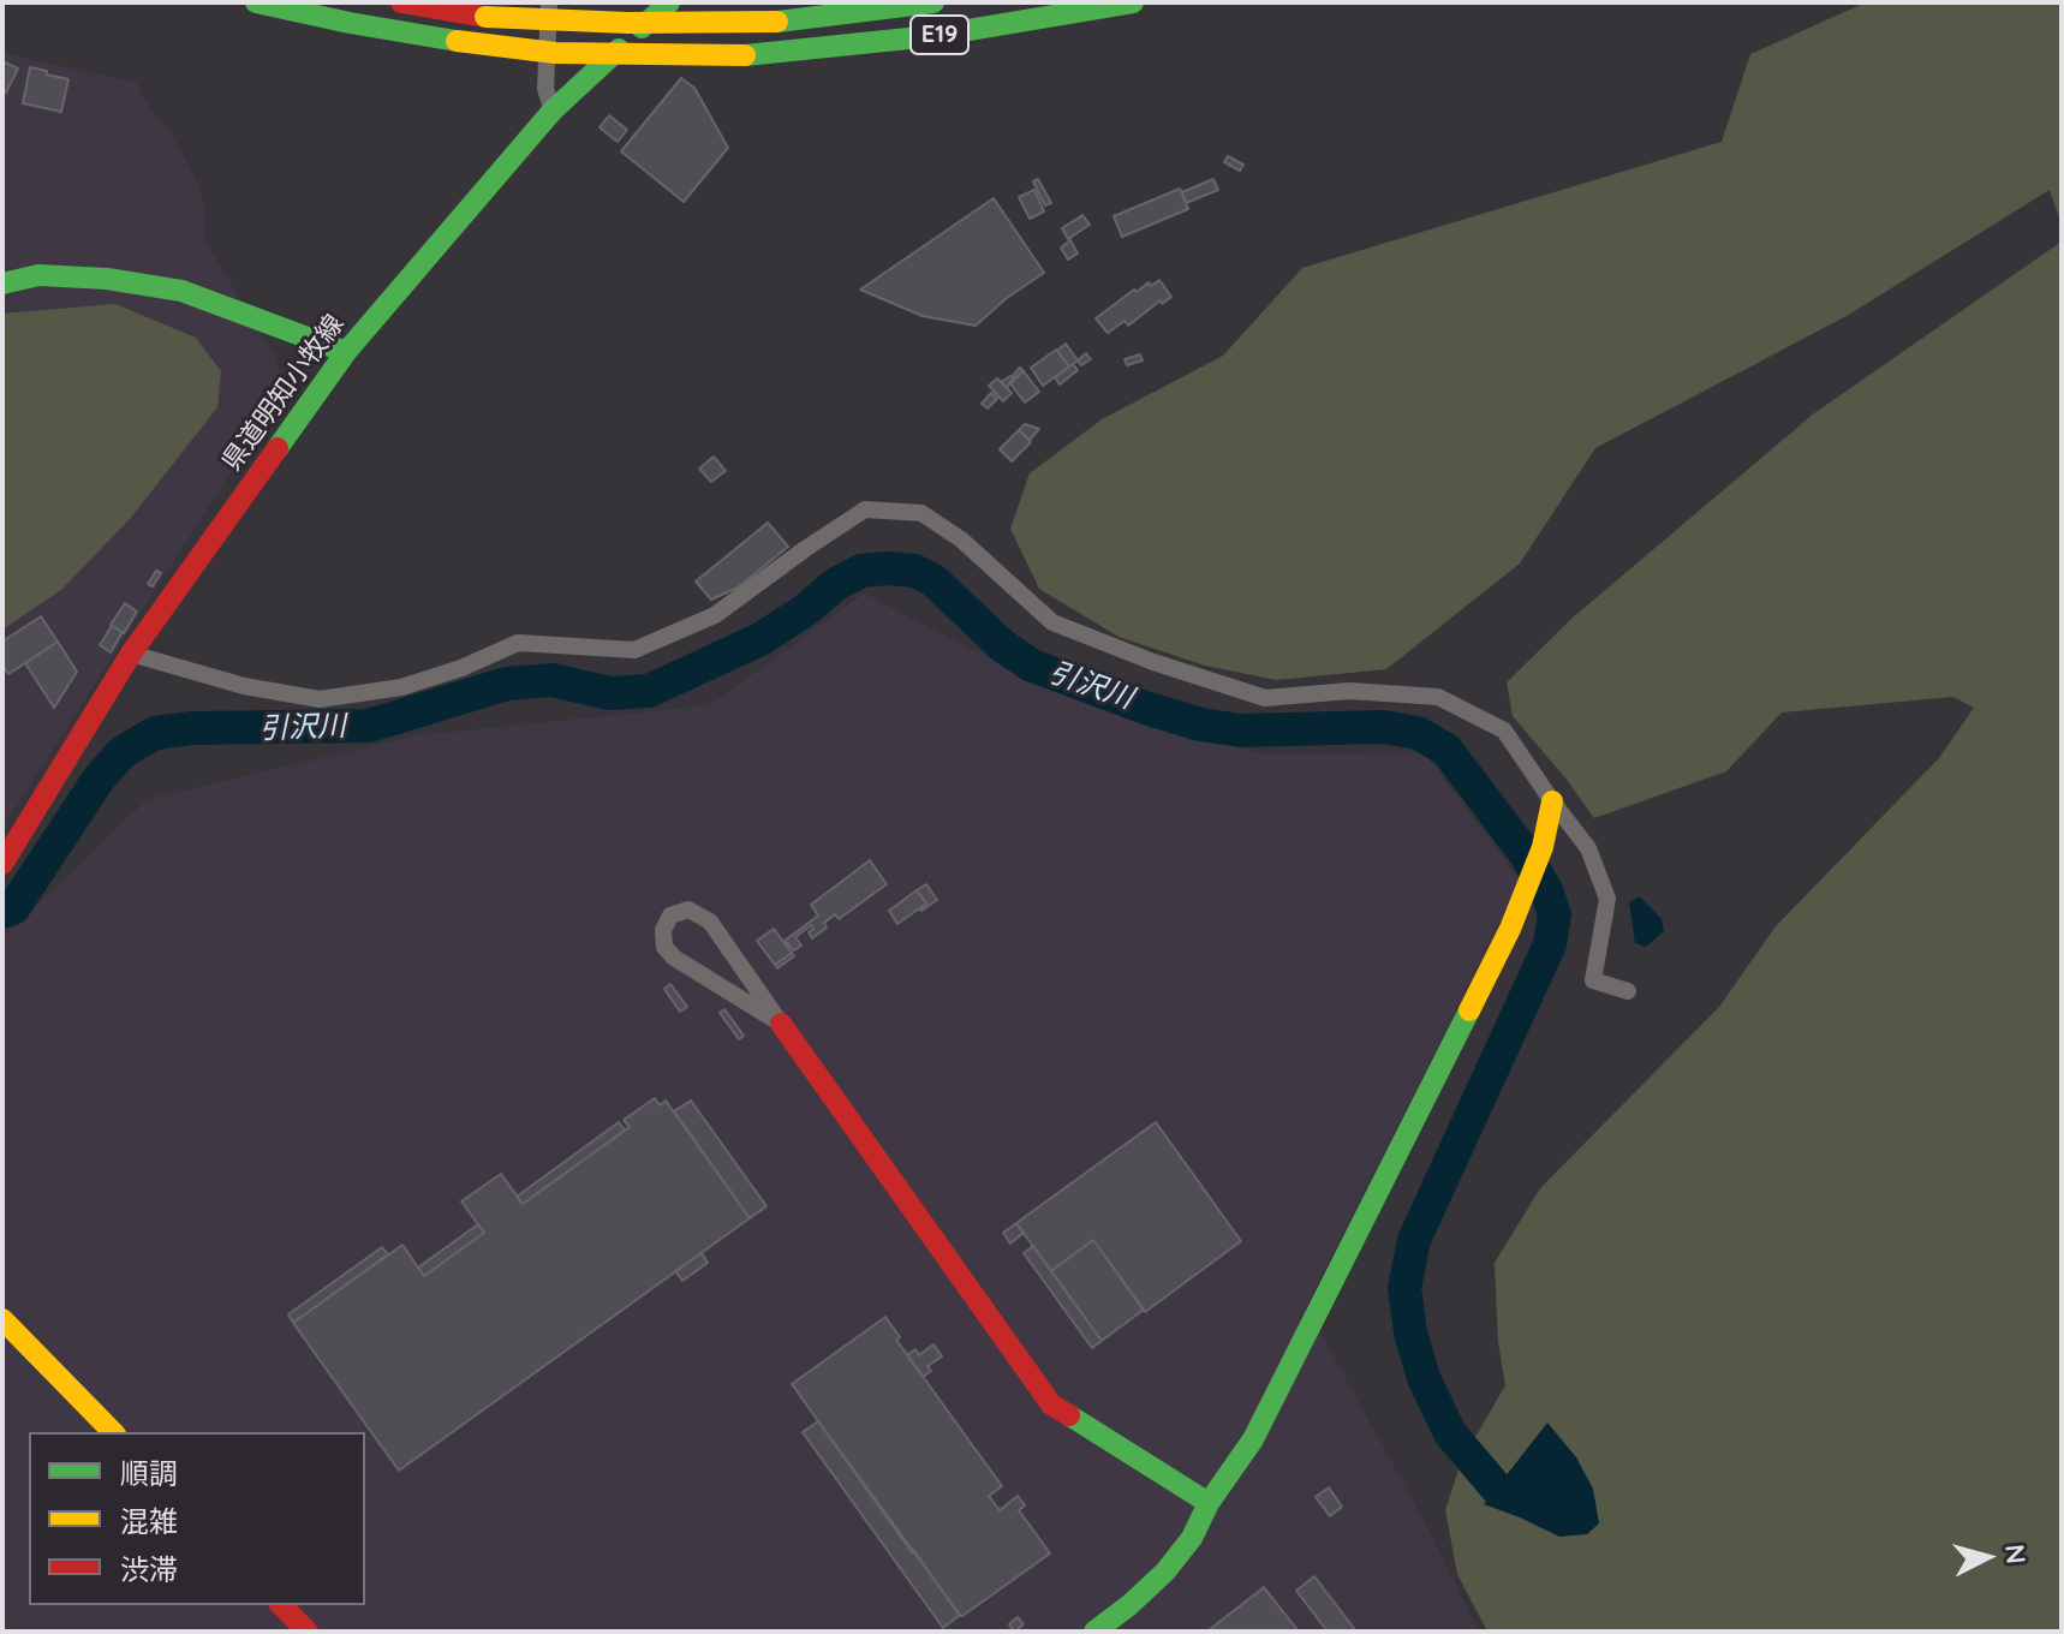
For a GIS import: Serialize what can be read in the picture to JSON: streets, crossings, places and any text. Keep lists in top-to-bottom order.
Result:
{
  "streets": {
    "main road": ["E19", "県道明知小牧線"]
  },
  "water": ["引沢川"],
  "legend": ["順調", "混雑", "渋滞"],
  "north": "right"
}
